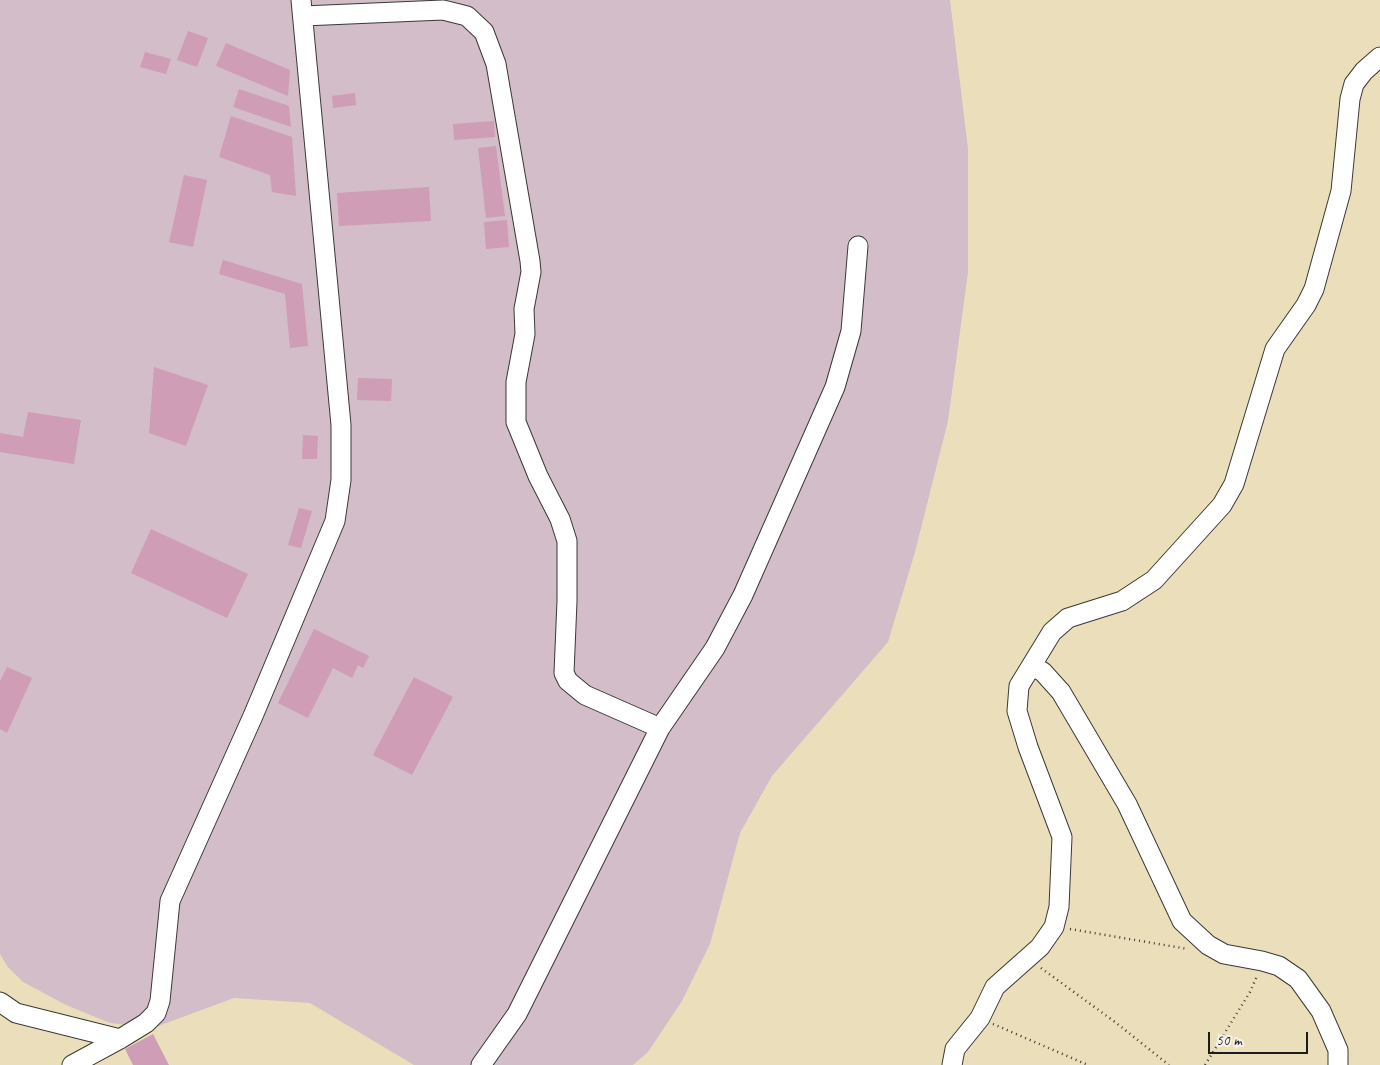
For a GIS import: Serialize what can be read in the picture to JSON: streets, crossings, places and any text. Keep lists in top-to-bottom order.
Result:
{
  "scale_bar": "50 m"
}
